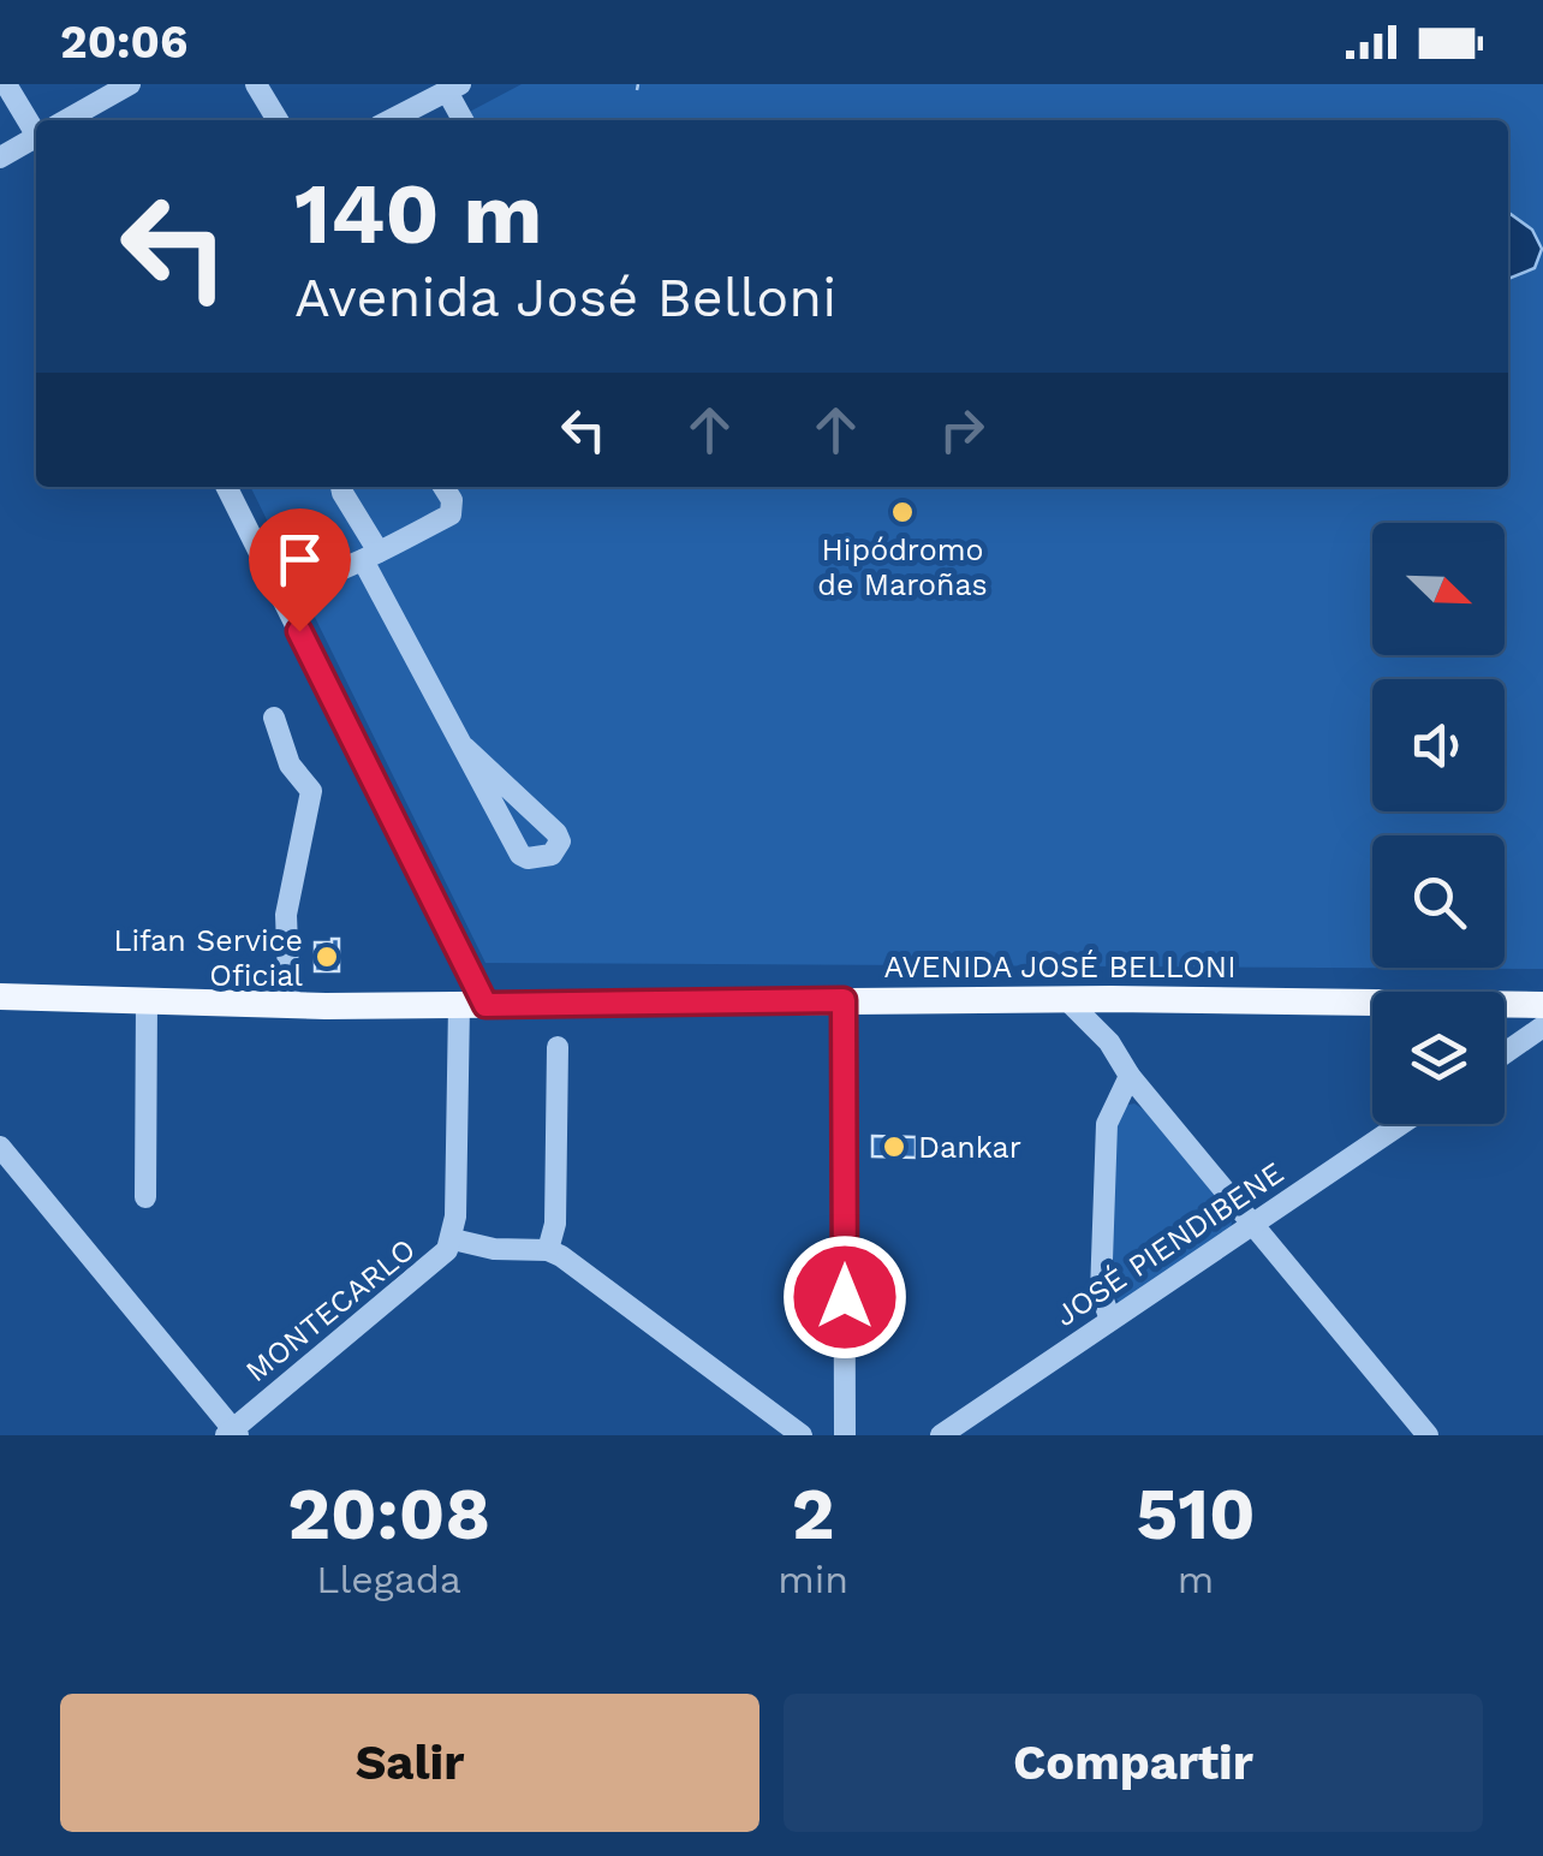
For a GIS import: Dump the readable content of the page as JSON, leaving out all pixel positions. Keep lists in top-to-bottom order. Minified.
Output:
{"streets":{"main road":["AVENIDA JOSÉ BELLONI"],"street":["JOSÉ PIENDIBENE","MONTECARLO"]},"crossings":[["AVENIDA JOSÉ BELLONI","MONTECARLO"]],"places":["Hipódromo de Maroñas","Lifan Service Oficial","Dankar"],"north":"bottom right","page":{"status":"20:06","turn":["140 m","Avenida José Belloni"],"eta":["20:08","Llegada","2","min","510","m"],"buttons":["Salir","Compartir"]}}
